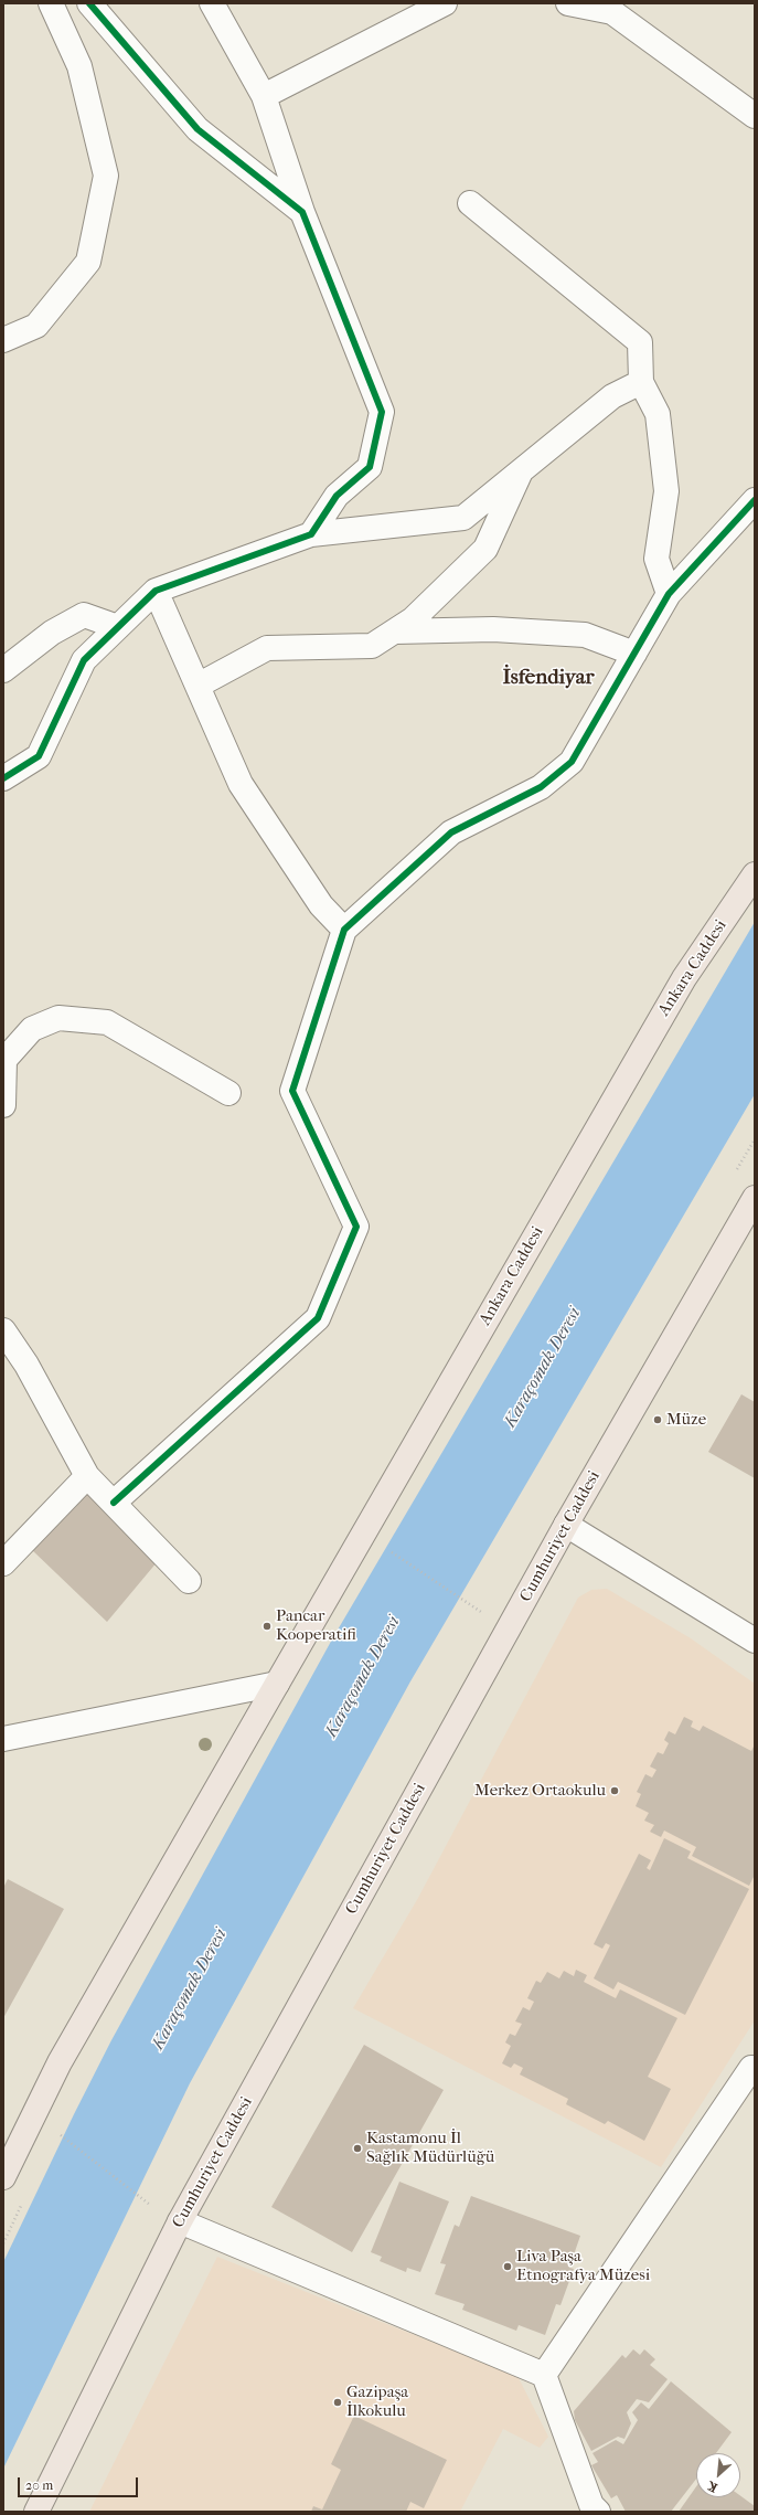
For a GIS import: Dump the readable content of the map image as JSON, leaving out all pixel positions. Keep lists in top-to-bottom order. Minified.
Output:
{"streets":{"main road":["Ankara Caddesi","Cumhuriyet Caddesi"]},"districts":["İsfendiyar"],"water":["Karaçomak Deresi"],"places":["Müze","Pancar Kooperatifi","Merkez Ortaokulu","Kastamonu İl Sağlık Müdürlüğü","Liva Paşa Etnografya Müzesi","Gazipaşa İlkokulu"],"scale_bar":"20 m","north":"bottom left"}
